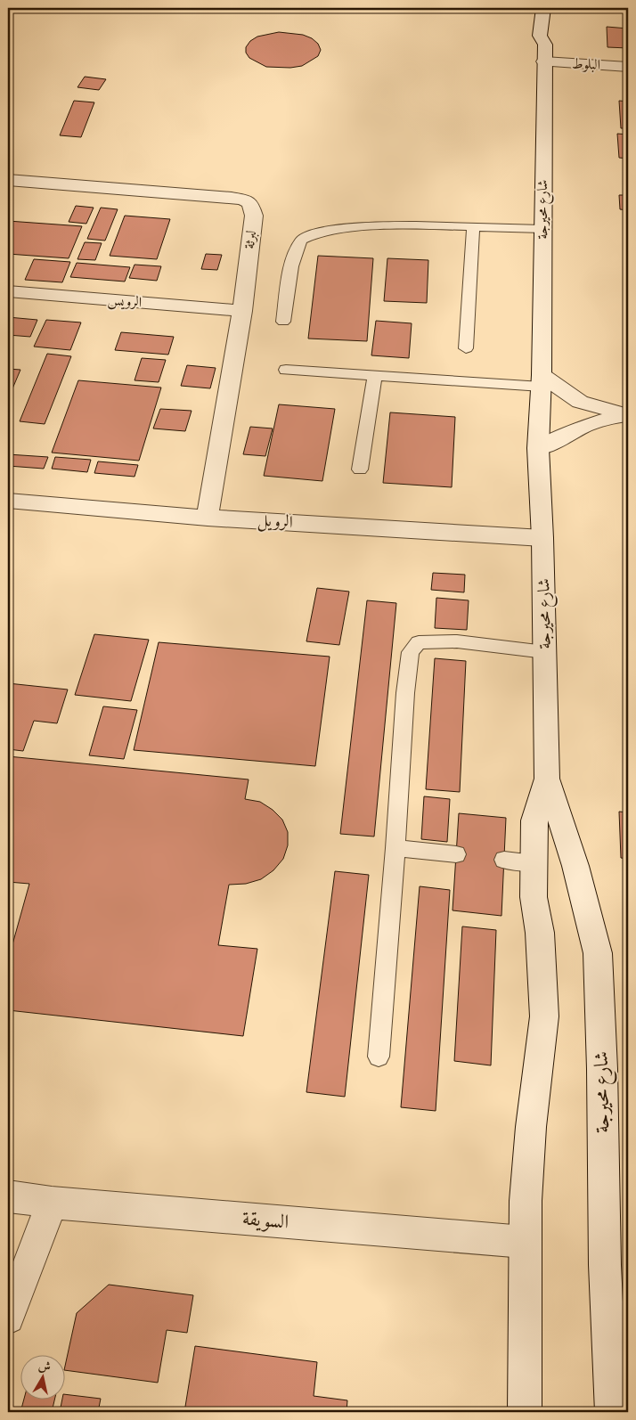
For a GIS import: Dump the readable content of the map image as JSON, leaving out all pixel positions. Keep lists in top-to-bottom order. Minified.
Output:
{"streets":{"street":["البلوط","شارع محيرجة","لبرثة","الرويس","الرويل","السويقة"]},"crossings":[["البلوط","شارع محيرجة"],["شارع محيرجة","الرويل"],["شارع محيرجة","السويقة"],["لبرثة","الرويس"],["لبرثة","الرويل"]],"north":"top"}
